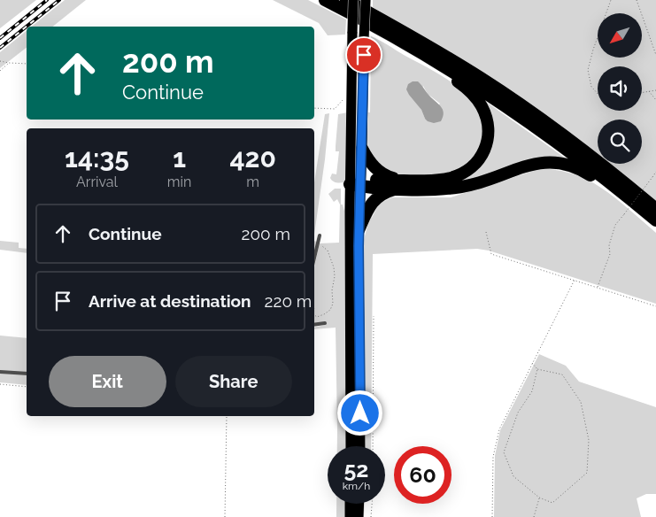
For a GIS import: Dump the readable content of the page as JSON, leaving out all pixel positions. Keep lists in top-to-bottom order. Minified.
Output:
{"north":"bottom left","page":{"turn":["200 m","Continue"],"eta":["14:35","Arrival","1","min","420","m"],"list":[{"name":"Continue","value":"200 m"},{"name":"Arrive at destination","value":"220 m"}],"buttons":["Exit","Share"],"speed":"52 km/h","limit":"60"}}
